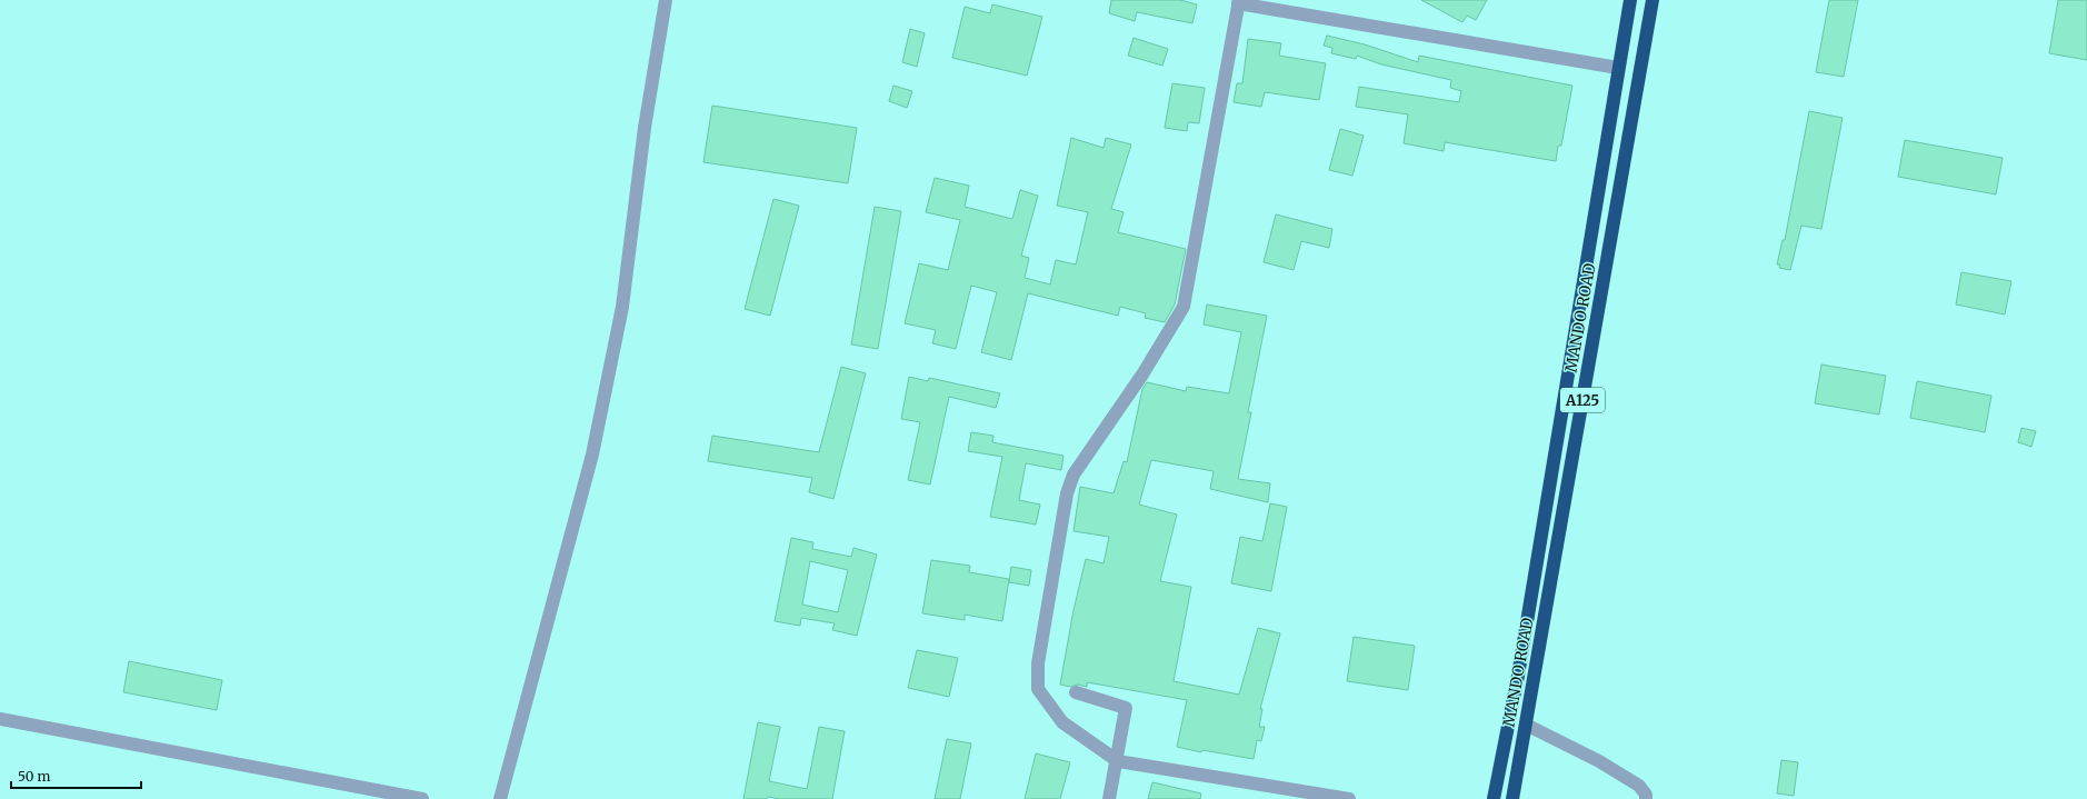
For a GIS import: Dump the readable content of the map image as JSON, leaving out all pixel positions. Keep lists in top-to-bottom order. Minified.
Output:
{"streets":{"highway":["MANDO ROAD","A125"]},"scale_bar":"50 m"}
